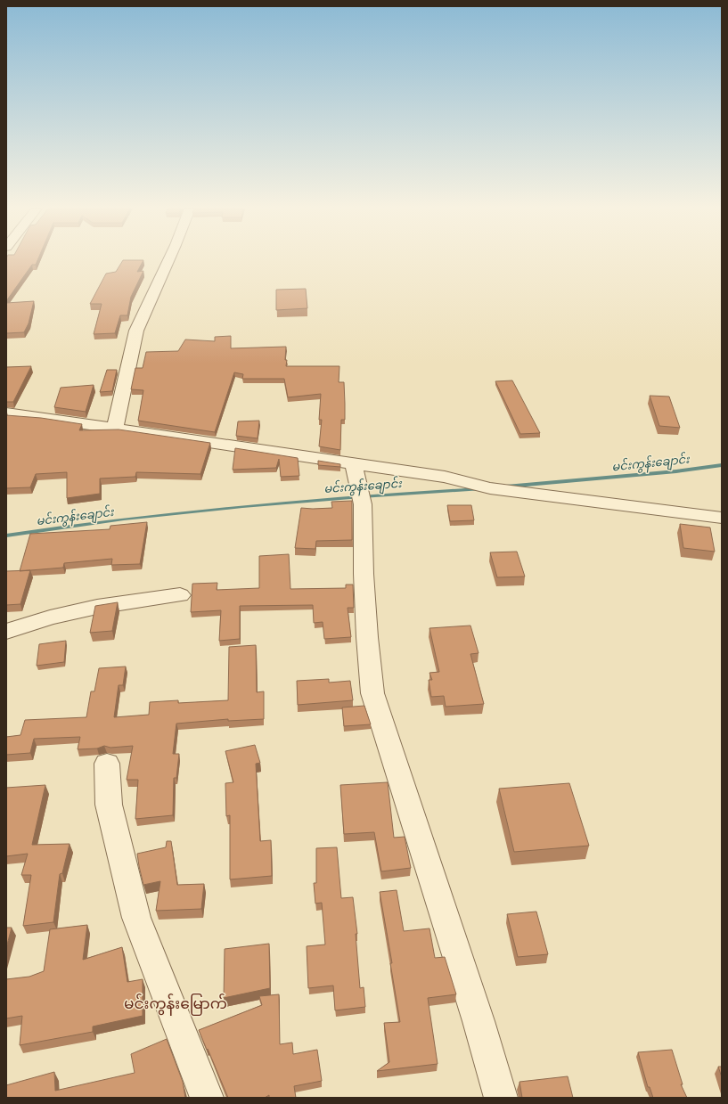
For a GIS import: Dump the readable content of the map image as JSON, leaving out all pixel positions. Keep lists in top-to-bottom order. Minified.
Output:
{"districts":["မင်းကွန်းမြောက်"],"water":["မင်းကွန်းချောင်း"]}
